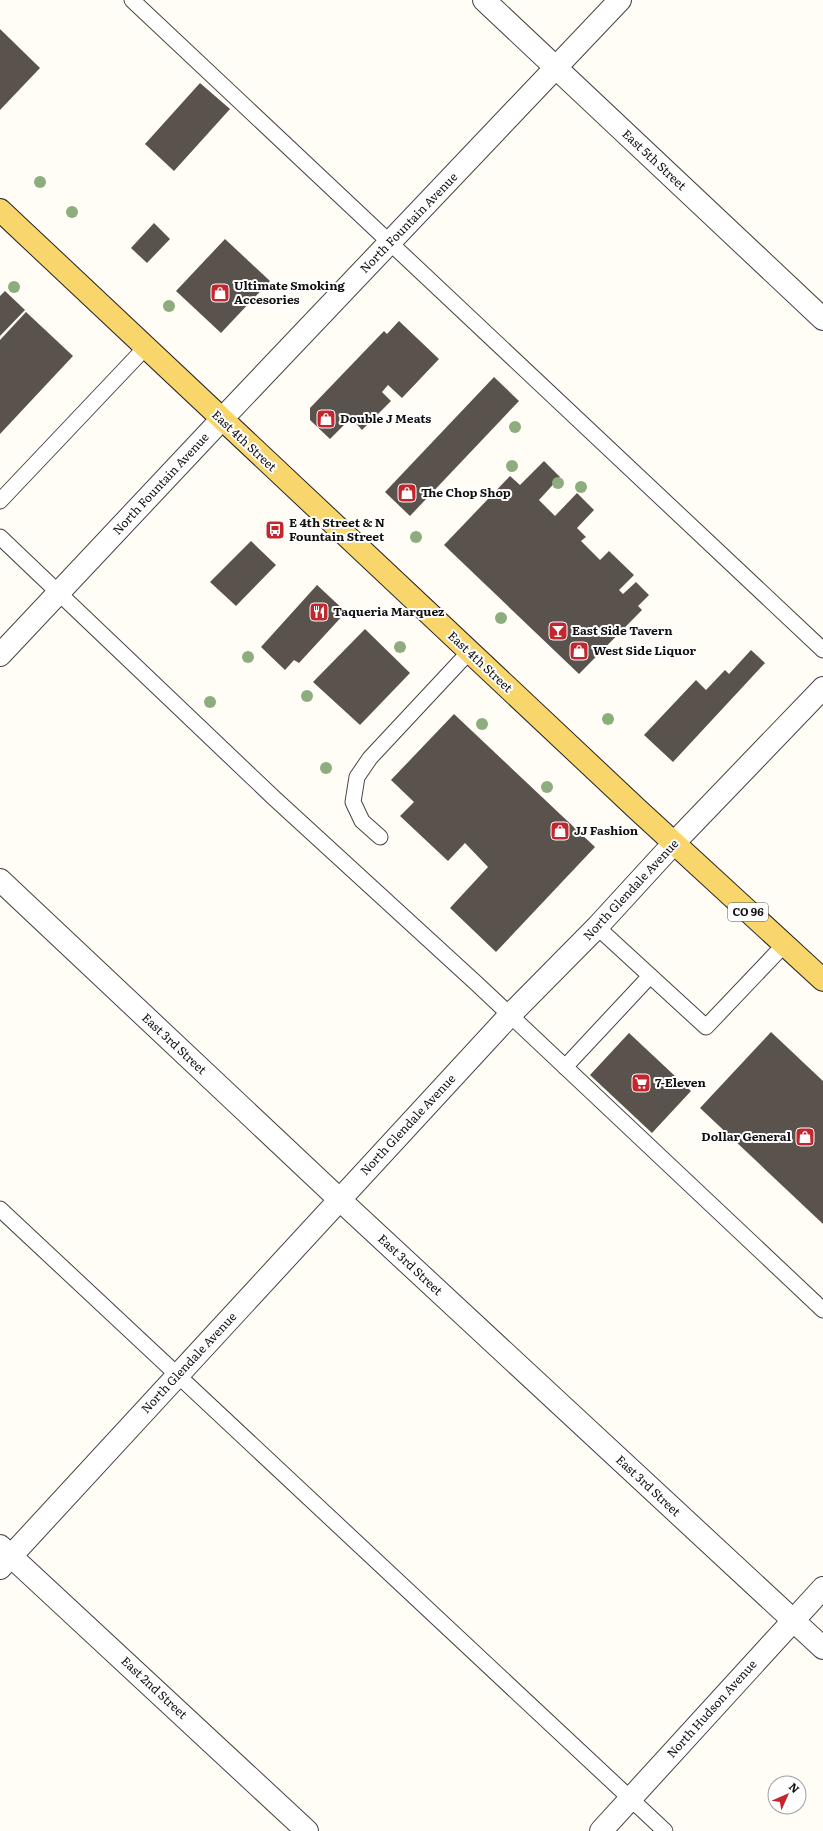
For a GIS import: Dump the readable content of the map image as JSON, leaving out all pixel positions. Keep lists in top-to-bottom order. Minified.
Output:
{"streets":{"main road":["East 4th Street","CO 96"],"street":["East 5th Street","North Fountain Avenue","North Glendale Avenue","East 3rd Street","East 2nd Street","North Hudson Avenue"]},"crossings":[["East 5th Street","North Fountain Avenue"],["North Fountain Avenue","East 4th Street"],["East 4th Street","North Glendale Avenue"],["North Glendale Avenue","East 3rd Street"],["North Glendale Avenue","East 2nd Street"],["East 3rd Street","North Hudson Avenue"]],"places":{"shop":["Ultimate Smoking Accesories","Double J Meats","The Chop Shop","West Side Liquor","JJ Fashion","Dollar General"],"bus stop":["E 4th Street & N Fountain Street"],"restaurant":["Taqueria Marquez"],"bar":["East Side Tavern"],"supermarket":["7-Eleven"]},"north":"top right"}
